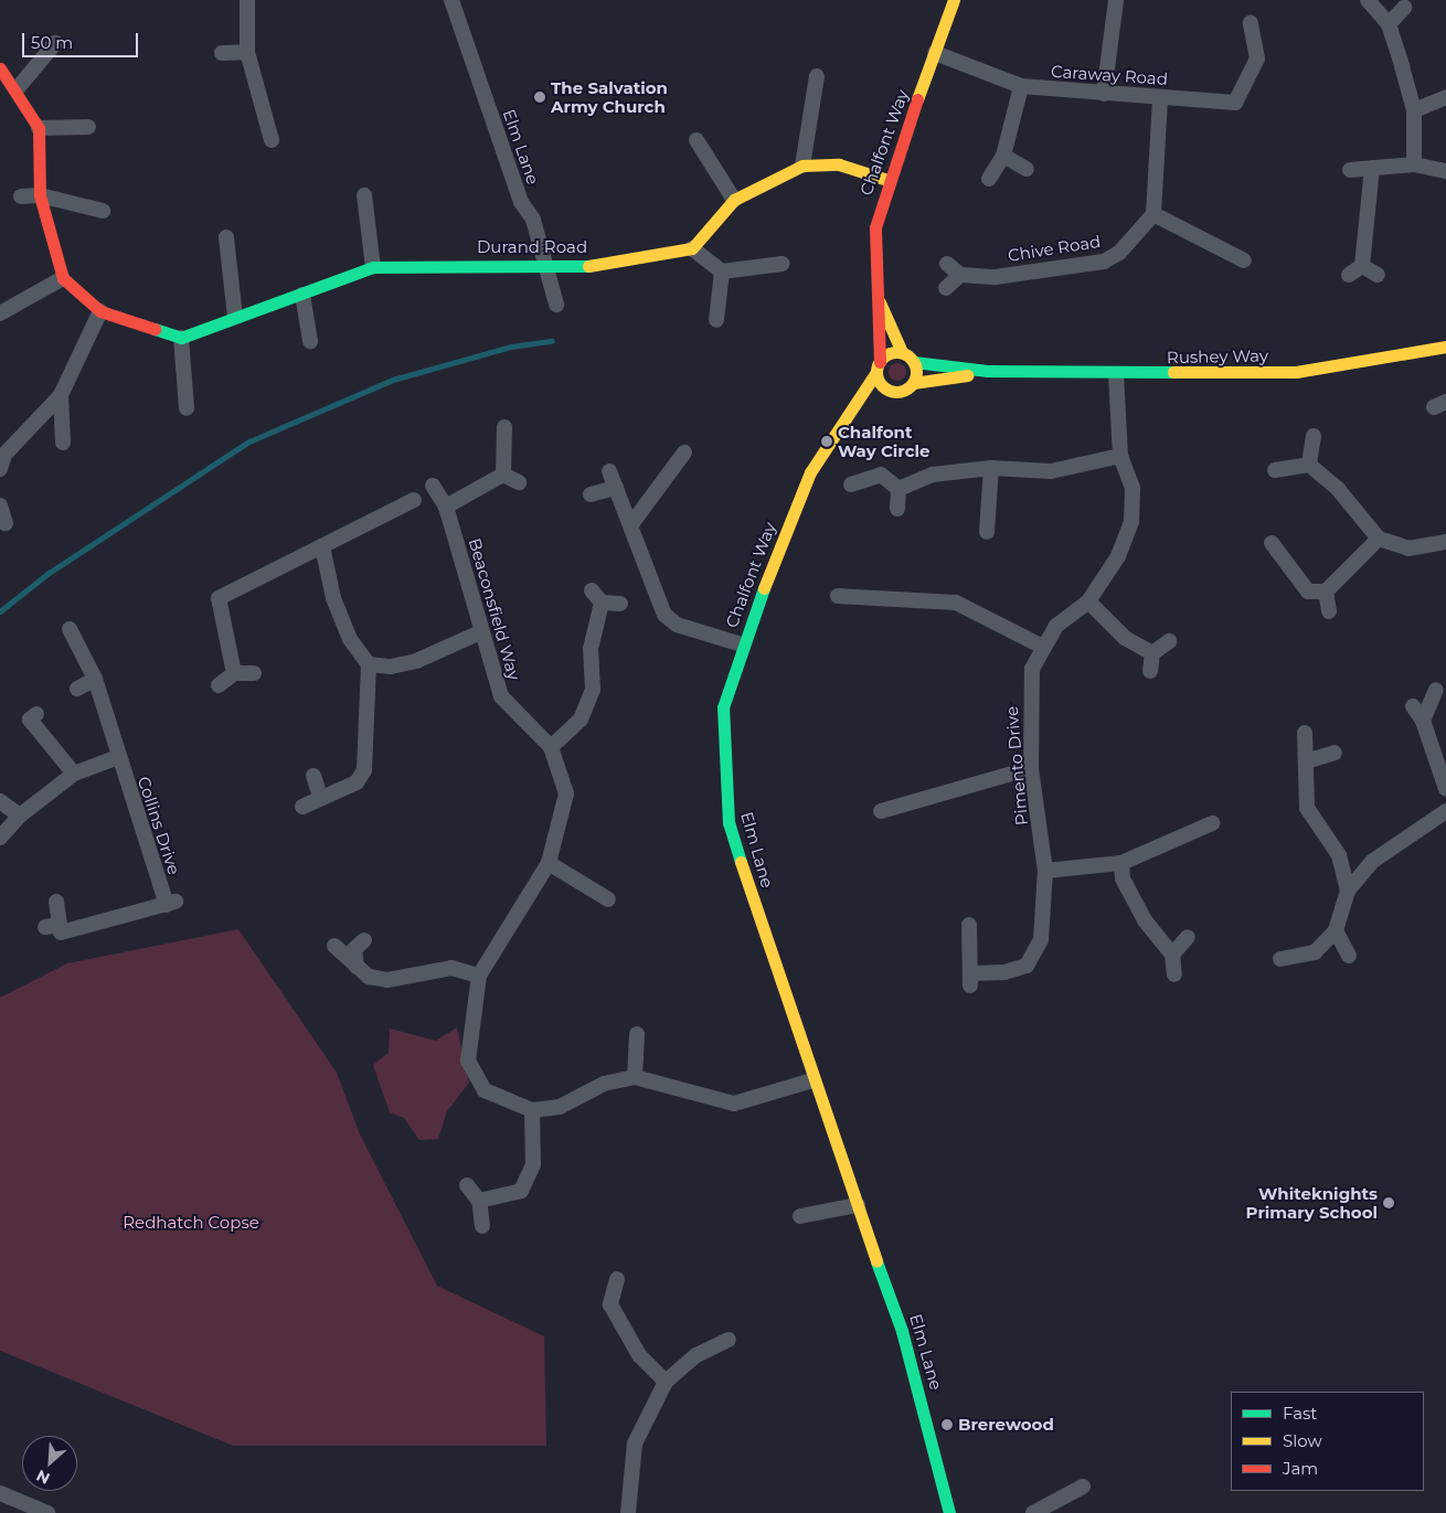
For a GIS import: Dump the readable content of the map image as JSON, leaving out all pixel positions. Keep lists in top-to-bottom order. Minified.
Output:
{"streets":{"street":["Caraway Road","Chalfont Way","Elm Lane","Durand Road","Chive Road","Rushey Way","Beaconsfield Way","Pimento Drive","Collins Drive"]},"crossings":[["Caraway Road","Chalfont Way"],["Chalfont Way","Elm Lane"],["Chalfont Way","Rushey Way"],["Elm Lane","Durand Road"],["Elm Lane","Beaconsfield Way"],["Rushey Way","Pimento Drive"]],"parks":["Redhatch Copse"],"places":["The Salvation Army Church","Chalfont Way Circle","Whiteknights Primary School","Brerewood"],"legend":["Fast","Slow","Jam"],"scale_bar":"50 m","north":"bottom left"}
